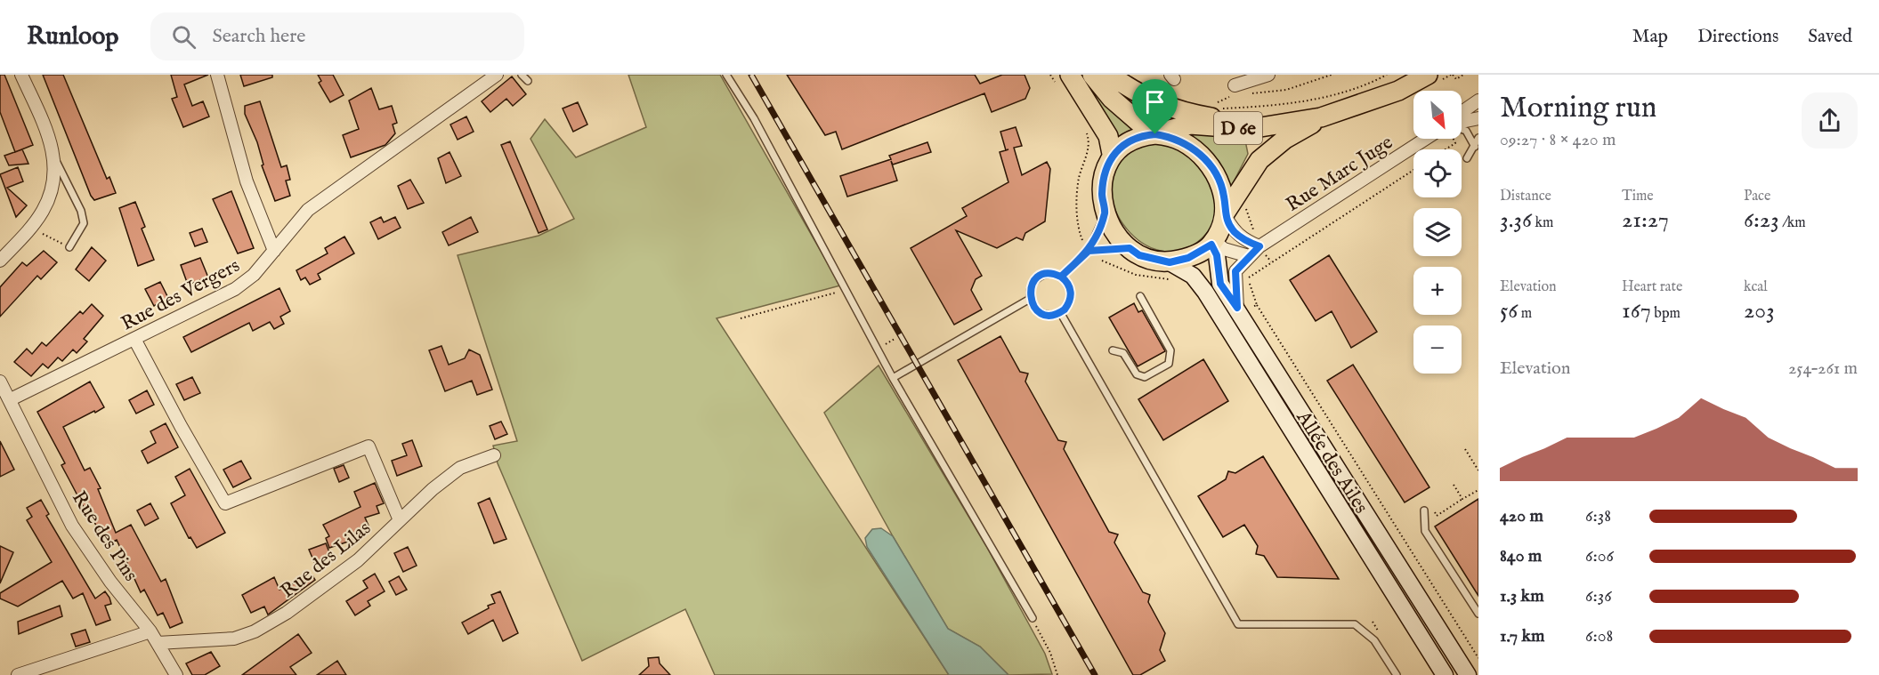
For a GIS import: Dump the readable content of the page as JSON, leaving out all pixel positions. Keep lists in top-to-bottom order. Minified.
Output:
{"streets":{"main road":["D 6e","Allée des Ailes"],"street":["Rue Marc Juge","Rue des Vergers","Rue des Pins","Rue des Lilas"]},"crossings":[["D 6e","Allée des Ailes"],["Rue Marc Juge","Allée des Ailes"],["Rue des Vergers","Rue des Pins"],["Rue des Pins","Rue des Lilas"]],"north":"bottom right","page":{"header":"Runloop","search":"Search here","nav":["Map","Directions","Saved"],"heading":["Morning run","09:27 · 8 × 420 m"],"map_buttons":["+","−"],"stats":[["Distance","3.36 km"],["Time","21:27"],["Pace","6:23 /km"],["Elevation","56 m"],["Heart rate","167 bpm"],["kcal","203"]],"chart":["Elevation","254–261 m"],"list":[{"name":"420 m","note":"6:38"},{"name":"840 m","note":"6:06"},{"name":"1.3 km","note":"6:36"},{"name":"1.7 km","note":"6:08"}]}}
